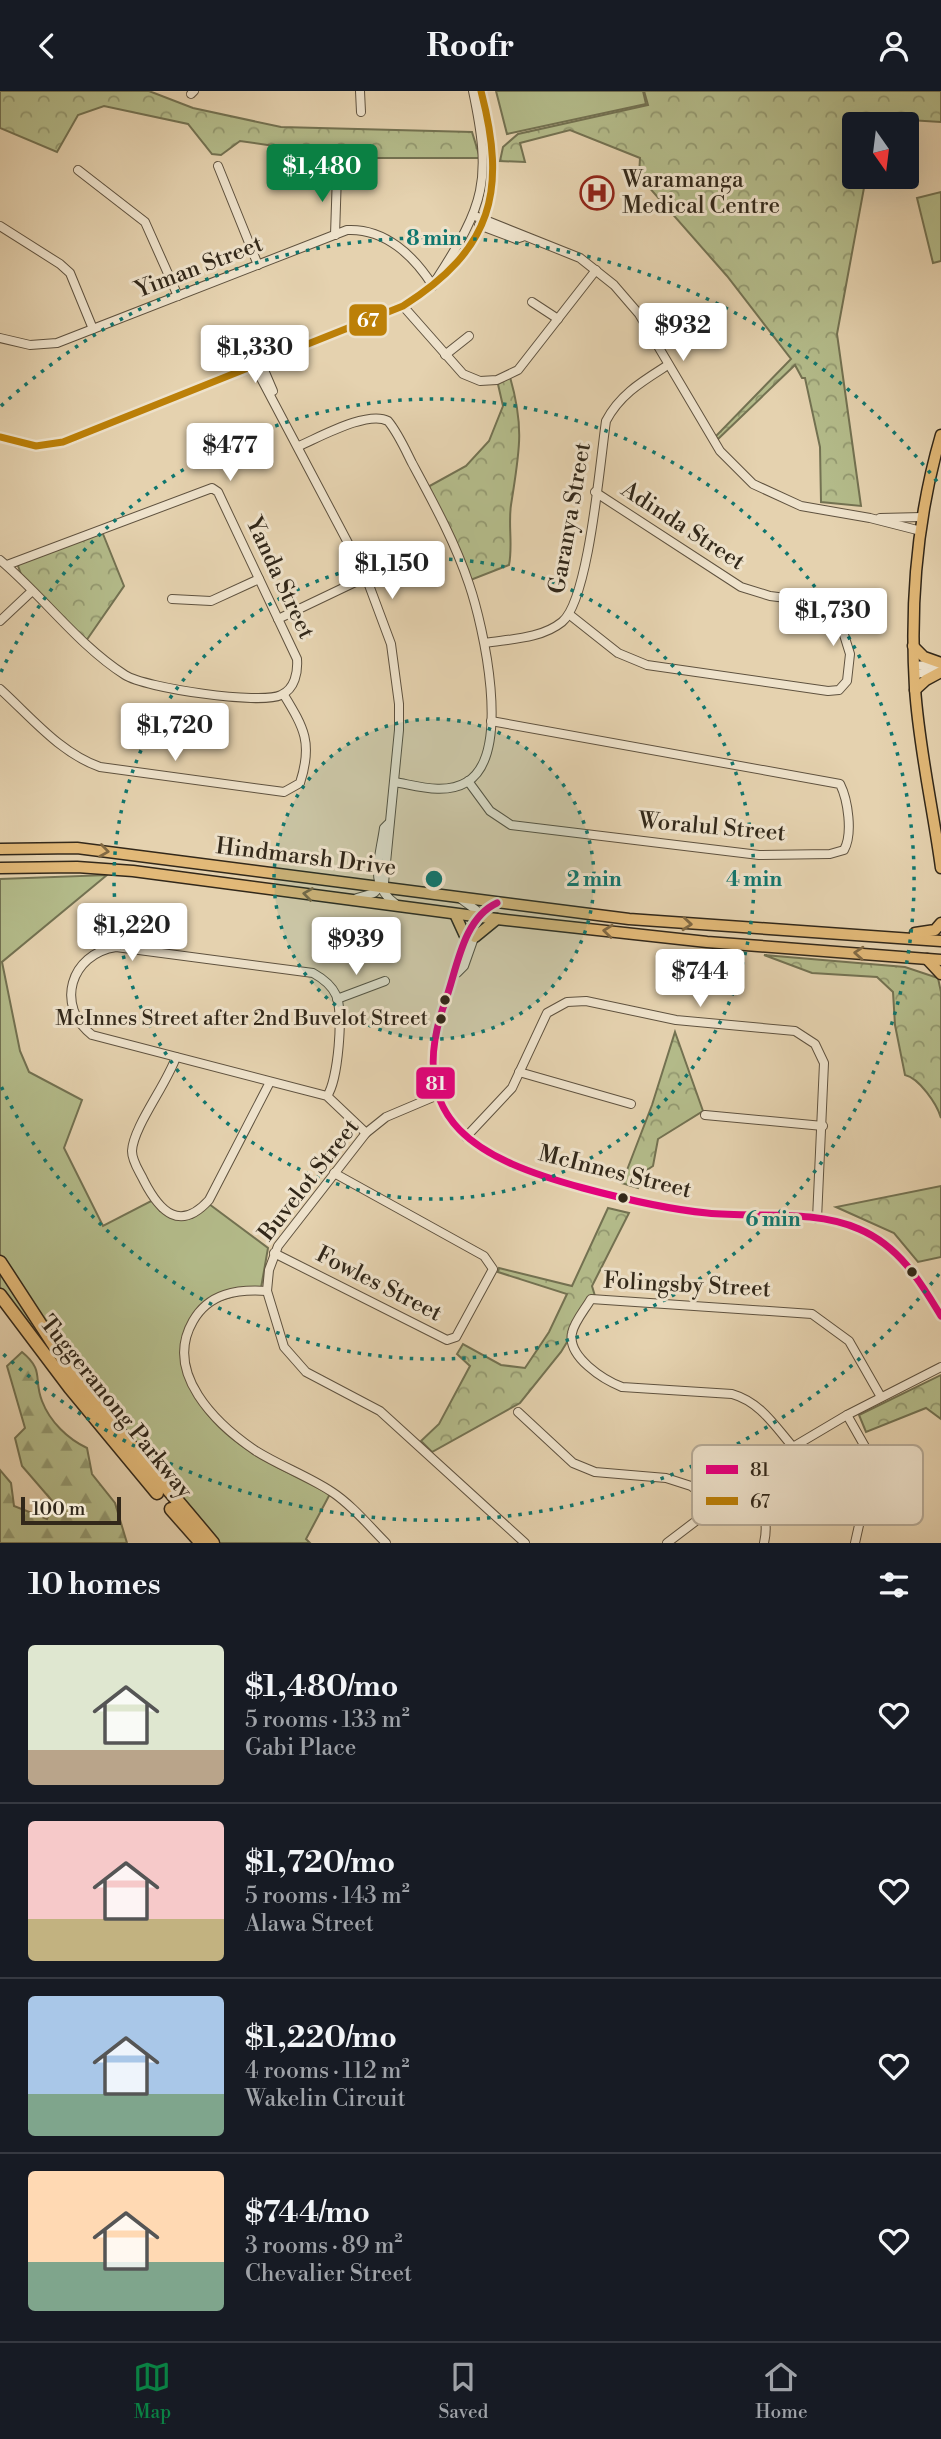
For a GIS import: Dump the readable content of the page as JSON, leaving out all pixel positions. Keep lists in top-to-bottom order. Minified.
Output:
{"streets":{"highway":["Tuggeranong Parkway"],"main road":["Hindmarsh Drive"],"street":["Yiman Street","Garanya Street","Adinda Street","Yanda Street","Woralul Street","McInnes Street","Buvelot Street","Fowles Street","Folingsby Street"]},"crossings":[["Garanya Street","Adinda Street"],["Hindmarsh Drive","McInnes Street"],["McInnes Street","Buvelot Street"],["Buvelot Street","Fowles Street"]],"places":{"hospital":["Waramanga Medical Centre"],"other":["McInnes Street after 2nd Buvelot Street"]},"lines":["transit line 67","transit line 81"],"legend":["81","67"],"scale_bar":"100 m","north":"bottom","page":{"header":"Roofr","price":["$1,480","$932","$1,330","$477","$1,150","$1,730","$1,720","$1,220","$939","$744"],"scale":"100 m","heading":"10 homes","list":[{"name":"$1,480/mo","note":"5 rooms · 133 m² · Gabi Place"},{"name":"$1,720/mo","note":"5 rooms · 143 m² · Alawa Street"},{"name":"$1,220/mo","note":"4 rooms · 112 m² · Wakelin Circuit"},{"name":"$744/mo","note":"3 rooms · 89 m² · Chevalier Street"}],"tabs":["Map","Saved","Home"]},"rings":["8 min","2 min","4 min","6 min"]}
